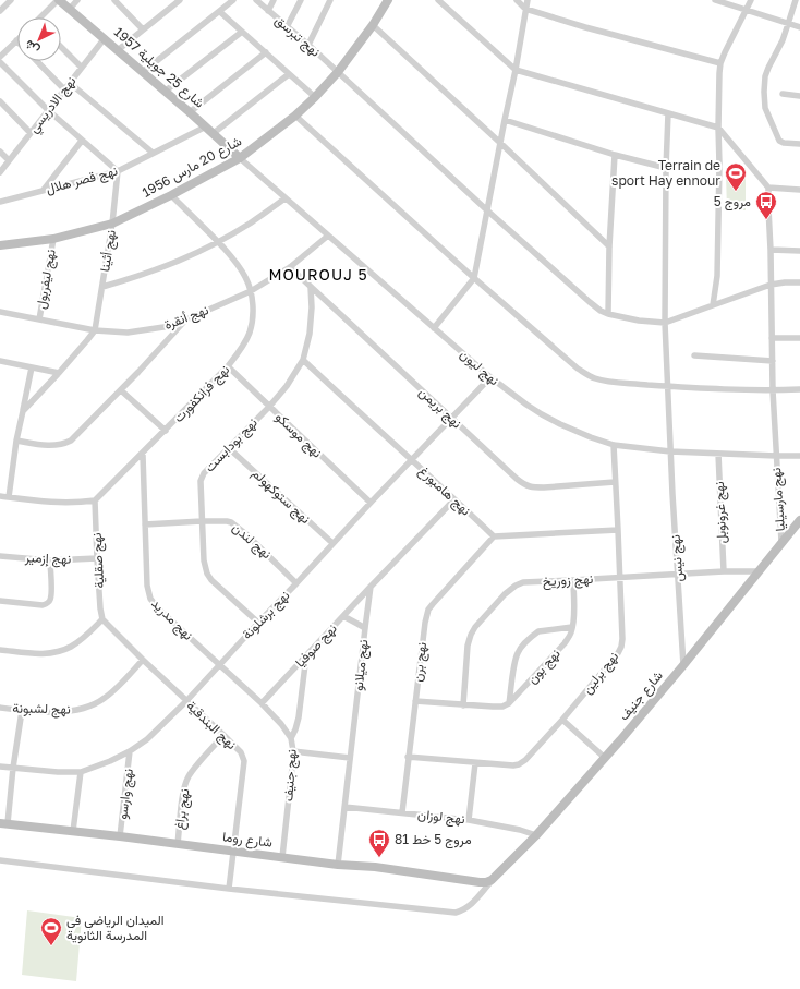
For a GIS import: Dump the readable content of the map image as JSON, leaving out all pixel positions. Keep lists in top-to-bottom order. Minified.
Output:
{"streets":{"street":["نهج تبرسق","شارع 25 جويلية 1957","نهج الادريسي","شارع 20 مارس 1956","نهج قصر هلال","نهج أثينا","نهج ليفربول","نهج أنقرة","نهج ليون","نهج فرانكفورت","نهج بريمن","نهج موسكو","نهج بودابست","نهج هامبورغ","نهج ستوكهولم","نهج مارسيليا","نهج غرونوبل","نهج لندن","نهج إزمير","نهج نيس","نهج صقلية","نهج زوريخ","نهج برشلونة","نهج مدريد","نهج صوفيا","نهج برن","نهج ميلانو","نهج بون","نهج برلين","شارع جنيف","نهج لشبونة","نهج البندقية","نهج جنيف","نهج وارسو","نهج براغ","نهج لوزان","شارع روما"]},"crossings":[["نهج تبرسق","شارع 20 مارس 1956"],["شارع 25 جويلية 1957","نهج الادريسي"],["شارع 25 جويلية 1957","شارع 20 مارس 1956"],["شارع 25 جويلية 1957","نهج قصر هلال"],["شارع 25 جويلية 1957","نهج ليون"],["شارع 20 مارس 1956","نهج أثينا"],["شارع 20 مارس 1956","نهج ليفربول"],["شارع 20 مارس 1956","نهج ليون"],["شارع 20 مارس 1956","نهج فرانكفورت"],["نهج قصر هلال","نهج أثينا"],["نهج أثينا","نهج أنقرة"],["نهج ليفربول","نهج أنقرة"],["نهج أنقرة","نهج ليون"],["نهج أنقرة","نهج فرانكفورت"],["نهج أنقرة","نهج بريمن"],["نهج ليون","نهج مارسيليا"],["نهج ليون","نهج غرونوبل"],["نهج ليون","نهج نيس"],["نهج ليون","نهج برشلونة"],["نهج ليون","نهج برلين"],["نهج فرانكفورت","نهج موسكو"],["نهج فرانكفورت","نهج صقلية"],["نهج فرانكفورت","نهج مدريد"],["نهج بريمن","نهج بودابست"],["نهج بريمن","نهج برشلونة"],["نهج بريمن","نهج برلين"],["نهج موسكو","نهج بودابست"],["نهج موسكو","نهج برشلونة"],["نهج بودابست","نهج هامبورغ"],["نهج بودابست","نهج ستوكهولم"],["نهج بودابست","نهج لندن"],["نهج بودابست","نهج برشلونة"],["نهج هامبورغ","نهج برشلونة"],["نهج هامبورغ","نهج برن"],["نهج ستوكهولم","نهج برشلونة"],["نهج مارسيليا","شارع جنيف"],["نهج غرونوبل","نهج زوريخ"],["نهج لندن","نهج برشلونة"],["نهج لندن","نهج مدريد"],["نهج إزمير","نهج صقلية"],["نهج نيس","نهج زوريخ"],["نهج نيس","شارع جنيف"],["نهج صقلية","نهج البندقية"],["نهج زوريخ","نهج بون"],["نهج زوريخ","نهج برلين"],["نهج زوريخ","شارع جنيف"],["نهج برشلونة","نهج مدريد"],["نهج برشلونة","نهج البندقية"],["نهج برشلونة","نهج وارسو"],["نهج مدريد","نهج صوفيا"],["نهج مدريد","نهج جنيف"],["نهج صوفيا","نهج ميلانو"],["نهج صوفيا","نهج جنيف"],["نهج برن","نهج برلين"],["نهج برن","نهج لوزان"],["نهج ميلانو","نهج لوزان"],["نهج ميلانو","شارع روما"],["شارع جنيف","نهج لوزان"],["شارع جنيف","شارع روما"],["نهج لشبونة","نهج البندقية"],["نهج البندقية","نهج براغ"],["نهج البندقية","شارع روما"],["نهج جنيف","شارع روما"],["نهج وارسو","شارع روما"],["نهج براغ","شارع روما"]],"districts":["MOUROUJ 5"],"places":{"sports":["Terrain de sport Hay ennour","الميدان الرياضي في المدرسة الثانوية"],"bus stop":["مروج 5","مروج 5 خط 81"]},"north":"bottom left"}
